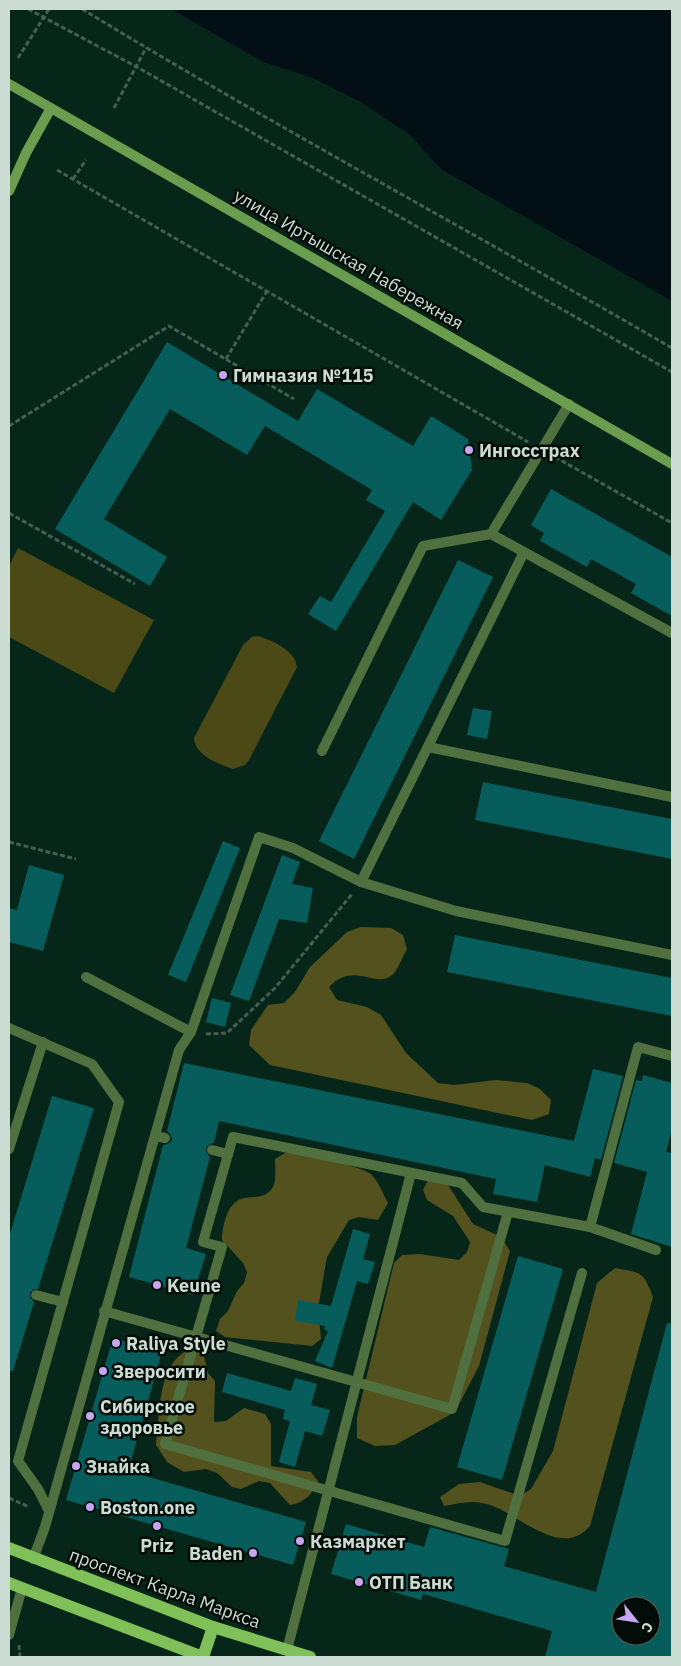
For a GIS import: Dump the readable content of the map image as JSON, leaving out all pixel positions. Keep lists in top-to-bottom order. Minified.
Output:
{"streets":{"main road":["улица Иртышская Набережная","проспект Карла Маркса"]},"places":["Гимназия №115","Ингосстрах","Keune","Raliya Style","Зверосити","Сибирское здоровье","Знайка","Boston.one","Priz","Казмаркет","Baden","ОТП Банк"],"north":"bottom right"}
